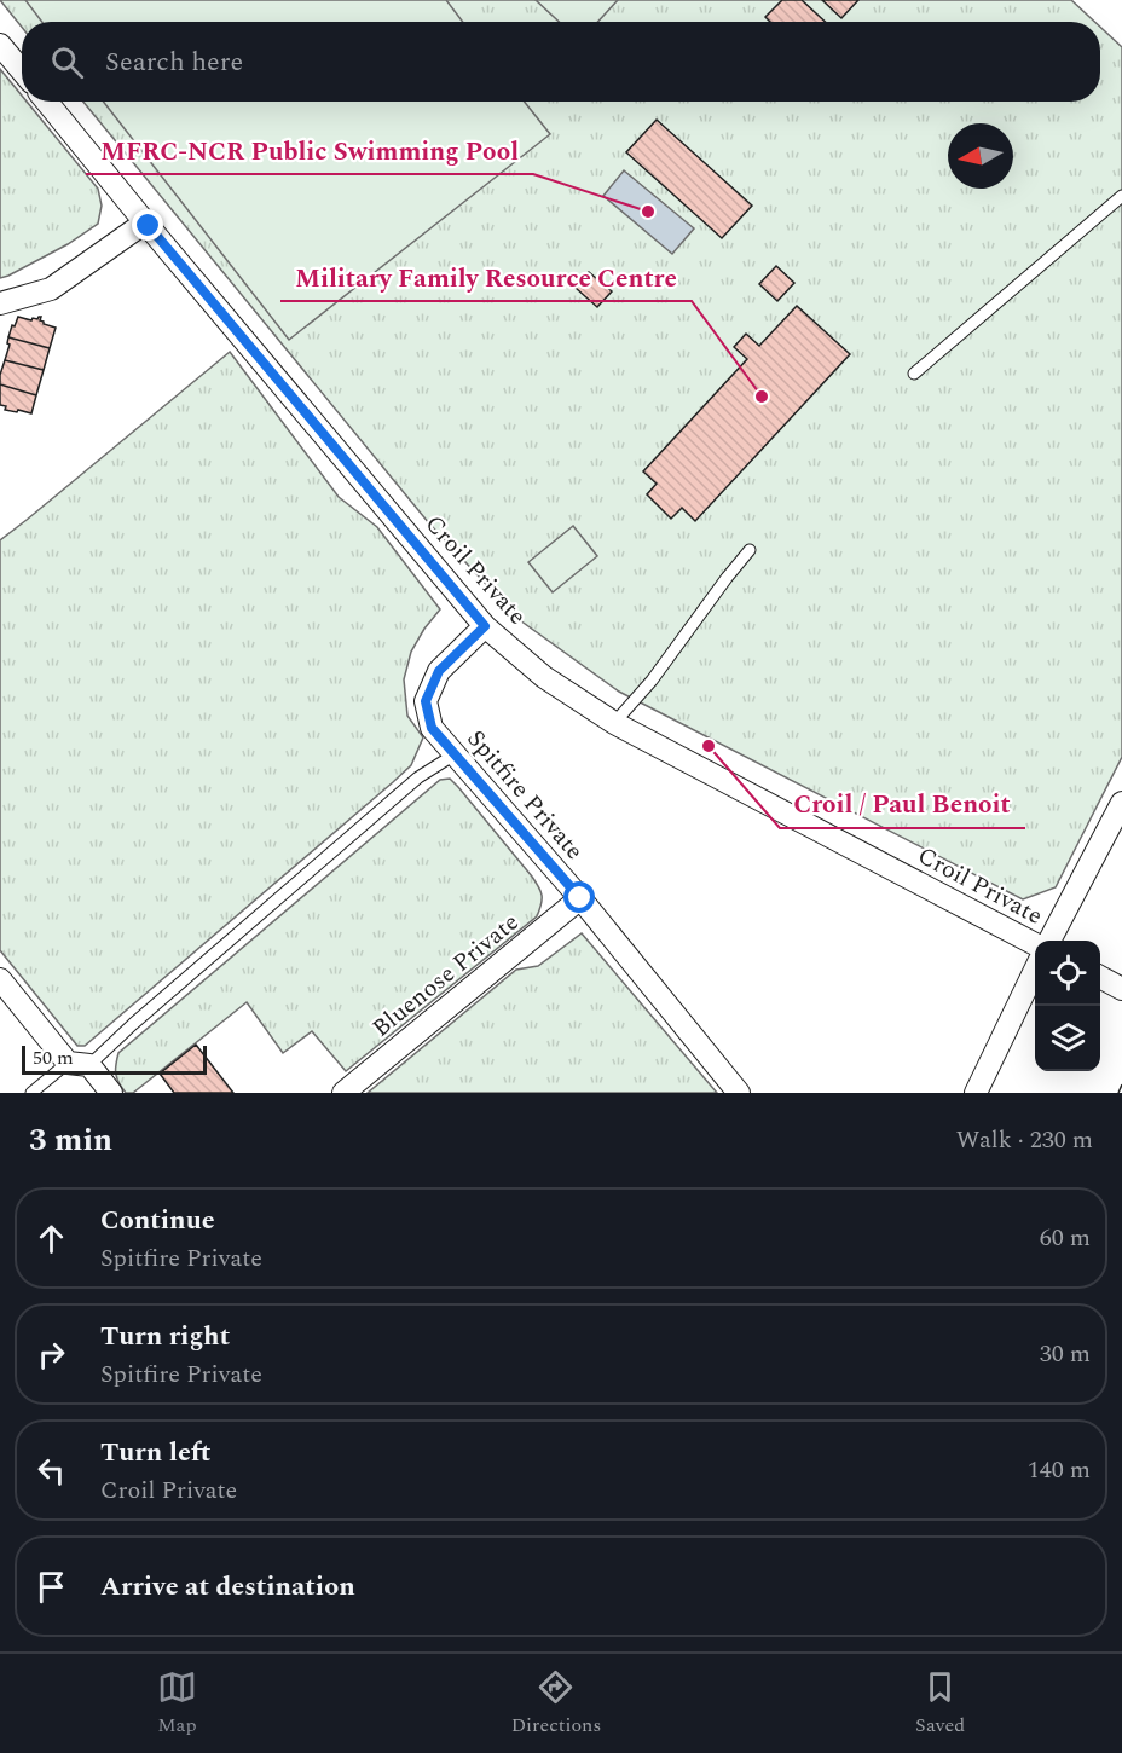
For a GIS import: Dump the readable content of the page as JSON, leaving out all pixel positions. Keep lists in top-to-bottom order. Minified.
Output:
{"streets":{"street":["Croil Private","Spitfire Private","Bluenose Private"]},"crossings":[["Croil Private","Spitfire Private"],["Spitfire Private","Bluenose Private"]],"places":["MFRC-NCR Public Swimming Pool","Military Family Resource Centre","Croil / Paul Benoit"],"scale_bar":"50 m","north":"left","page":{"search":"Search here","scale":"50 m","heading":["3 min","Walk · 230 m"],"list":[["Continue","Spitfire Private","60 m"],["Turn right","Spitfire Private","30 m"],["Turn left","Croil Private","140 m"],"Arrive at destination"],"nav":["Map","Directions","Saved"]}}
